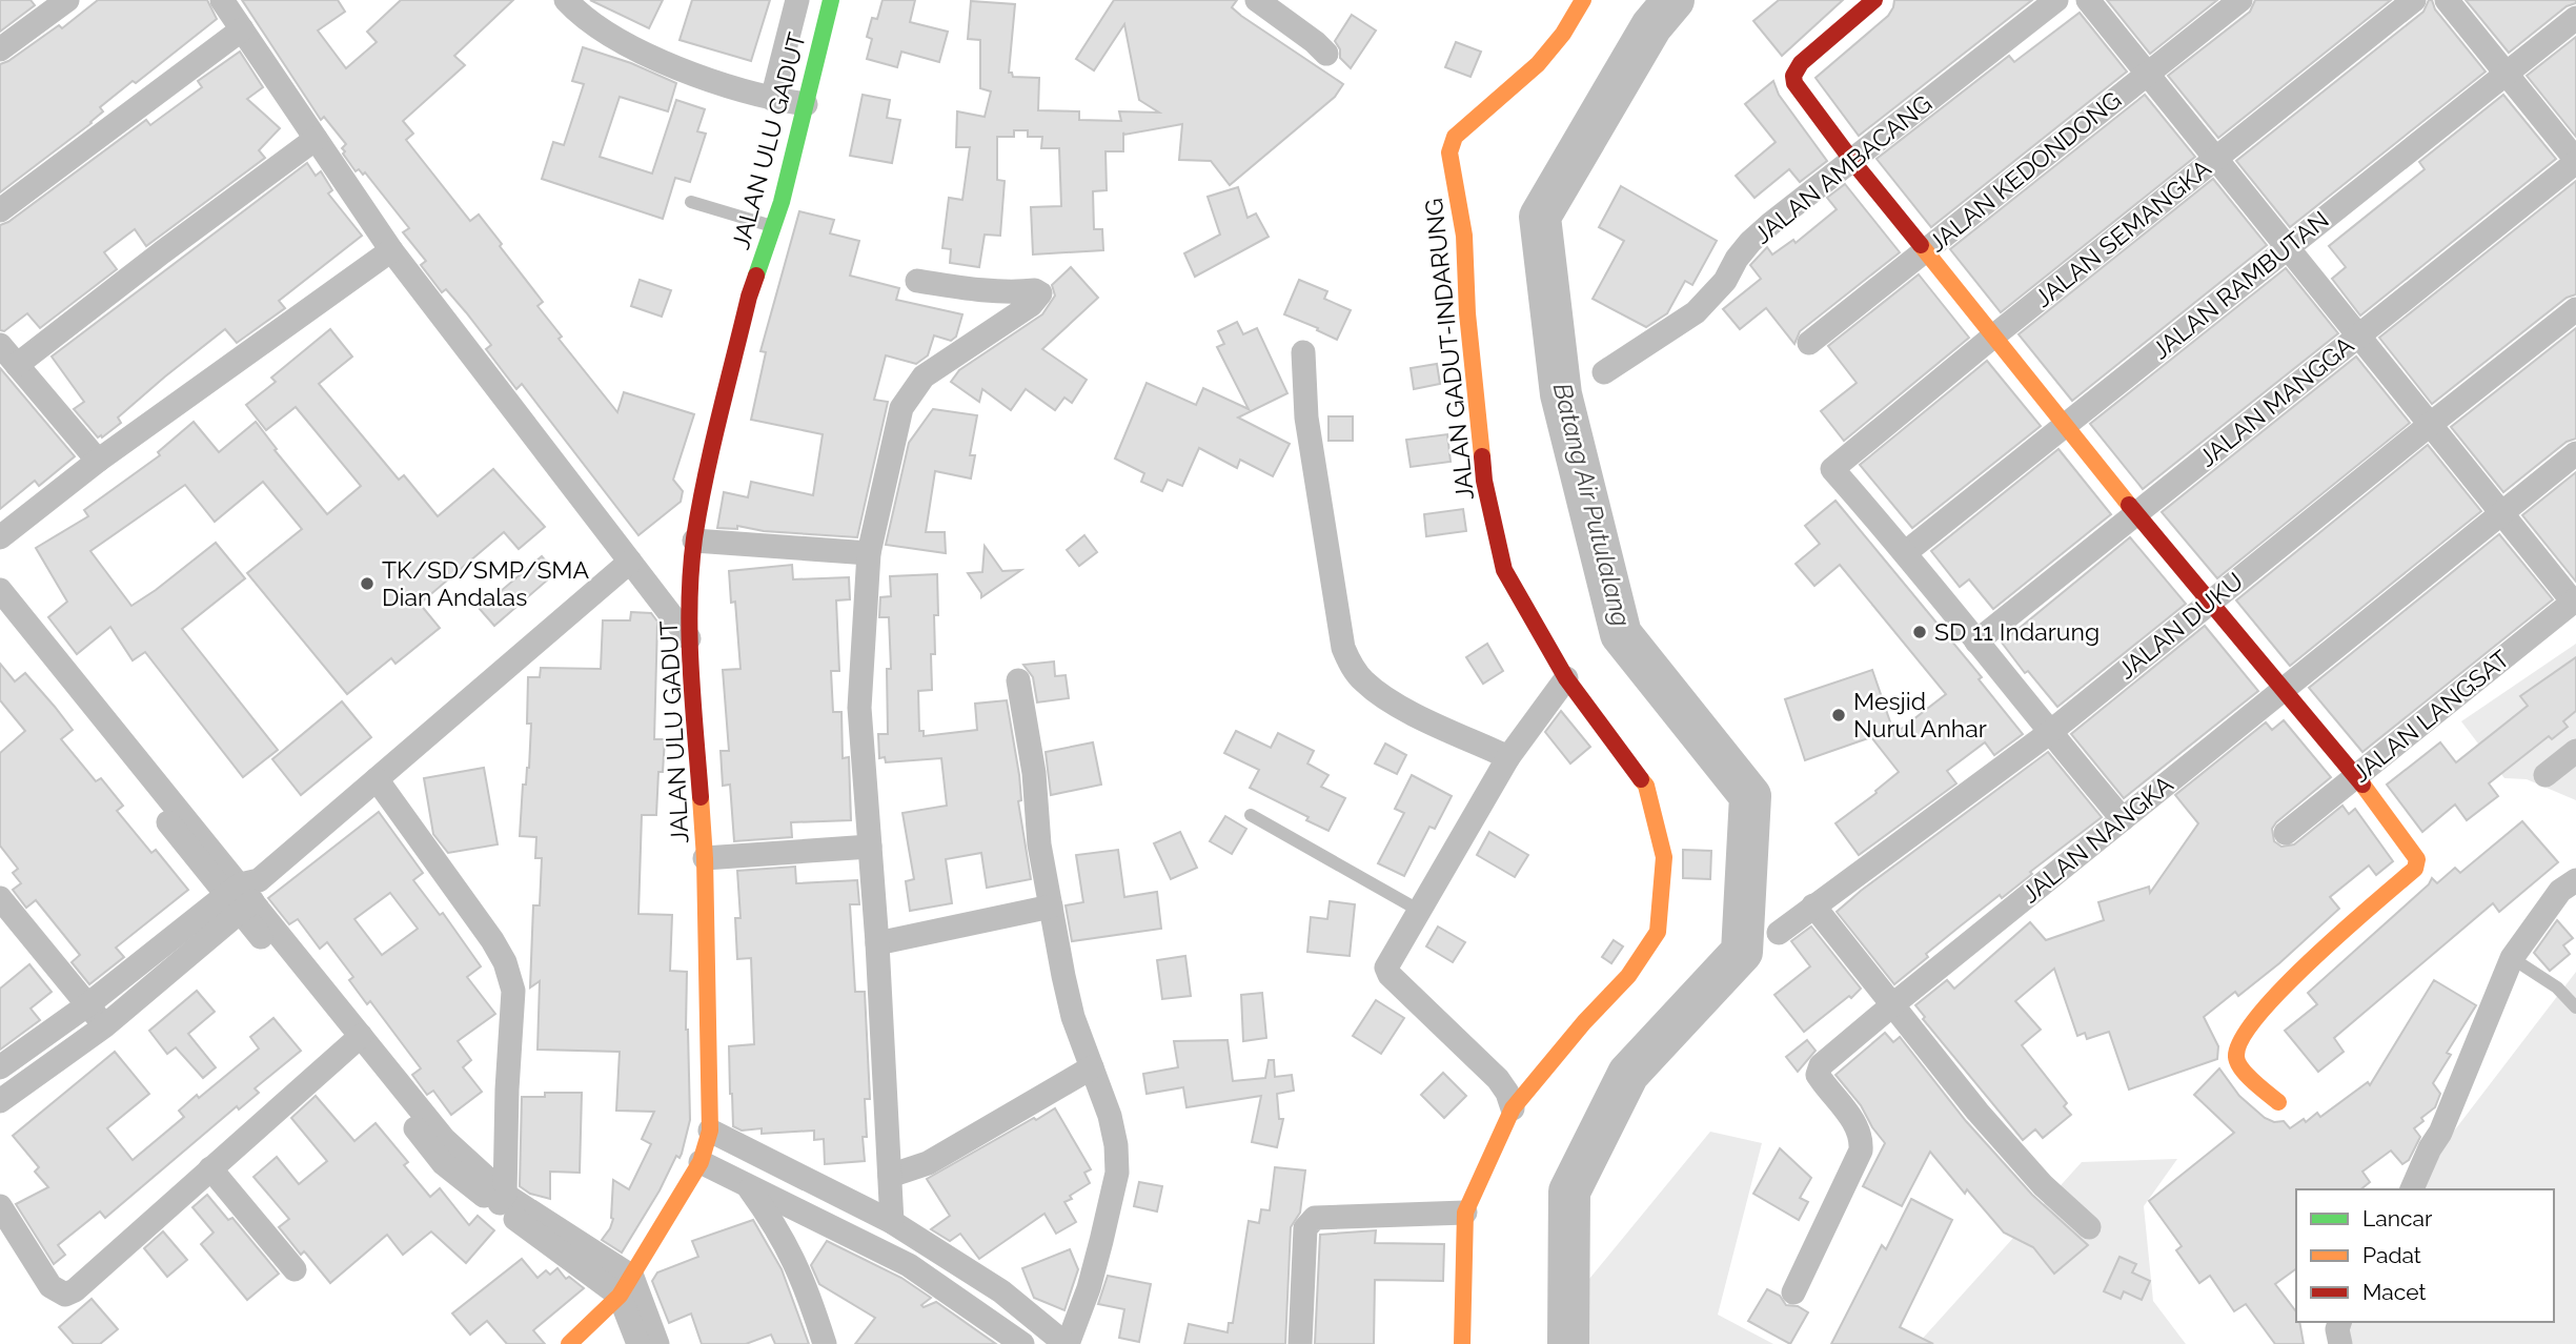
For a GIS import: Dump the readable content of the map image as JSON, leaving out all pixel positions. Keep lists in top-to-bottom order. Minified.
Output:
{"streets":{"street":["JALAN ULU GADUT","JALAN AMBACANG","JALAN KEDONDONG","JALAN SEMANGKA","JALAN RAMBUTAN","JALAN GADUT-INDARUNG","JALAN MANGGA","JALAN DUKU","JALAN LANGSAT","JALAN NANGKA"]},"crossings":[["JALAN SEMANGKA","JALAN RAMBUTAN"]],"water":["Batang Air Putulalang"],"places":["TK/SD/SMP/SMA Dian Andalas","SD 11 Indarung","Mesjid Nurul Anhar"],"legend":["Lancar","Padat","Macet"]}
